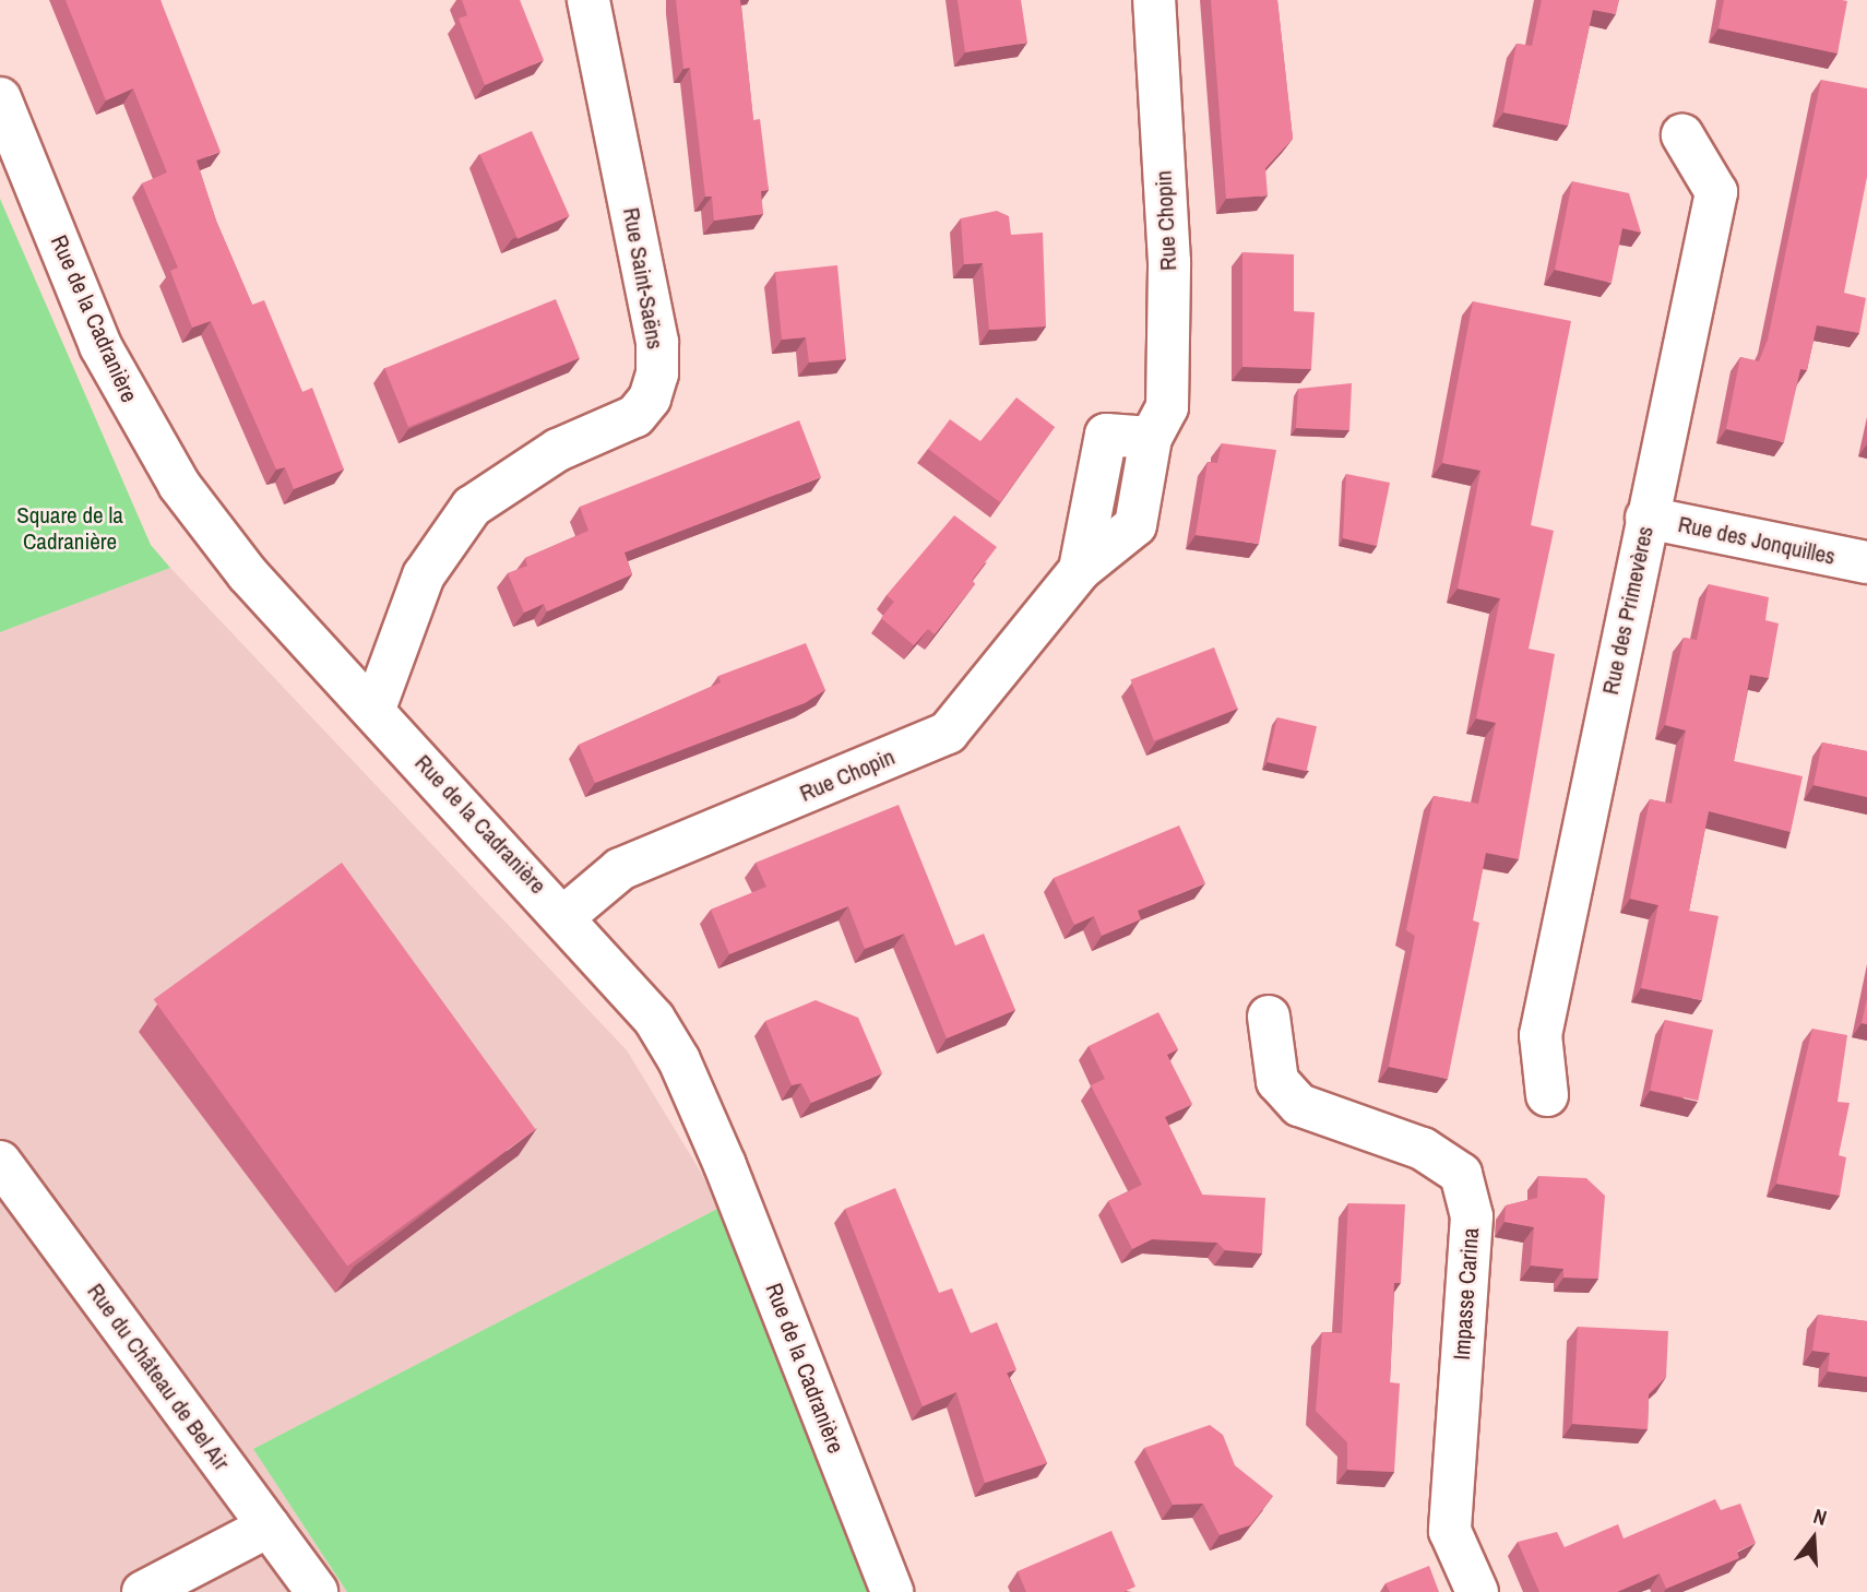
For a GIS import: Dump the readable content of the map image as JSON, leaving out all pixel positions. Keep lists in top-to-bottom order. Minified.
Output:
{"streets":{"street":["Rue Chopin","Rue Saint-Saëns","Rue de la Cadranière","Rue des Jonquilles","Rue des Primevères","Impasse Carina","Rue du Château de Bel Air"]},"crossings":[["Rue Chopin","Rue de la Cadranière"],["Rue Saint-Saëns","Rue de la Cadranière"],["Rue des Jonquilles","Rue des Primevères"]],"parks":["Square de la Cadranière"],"north":"top"}
